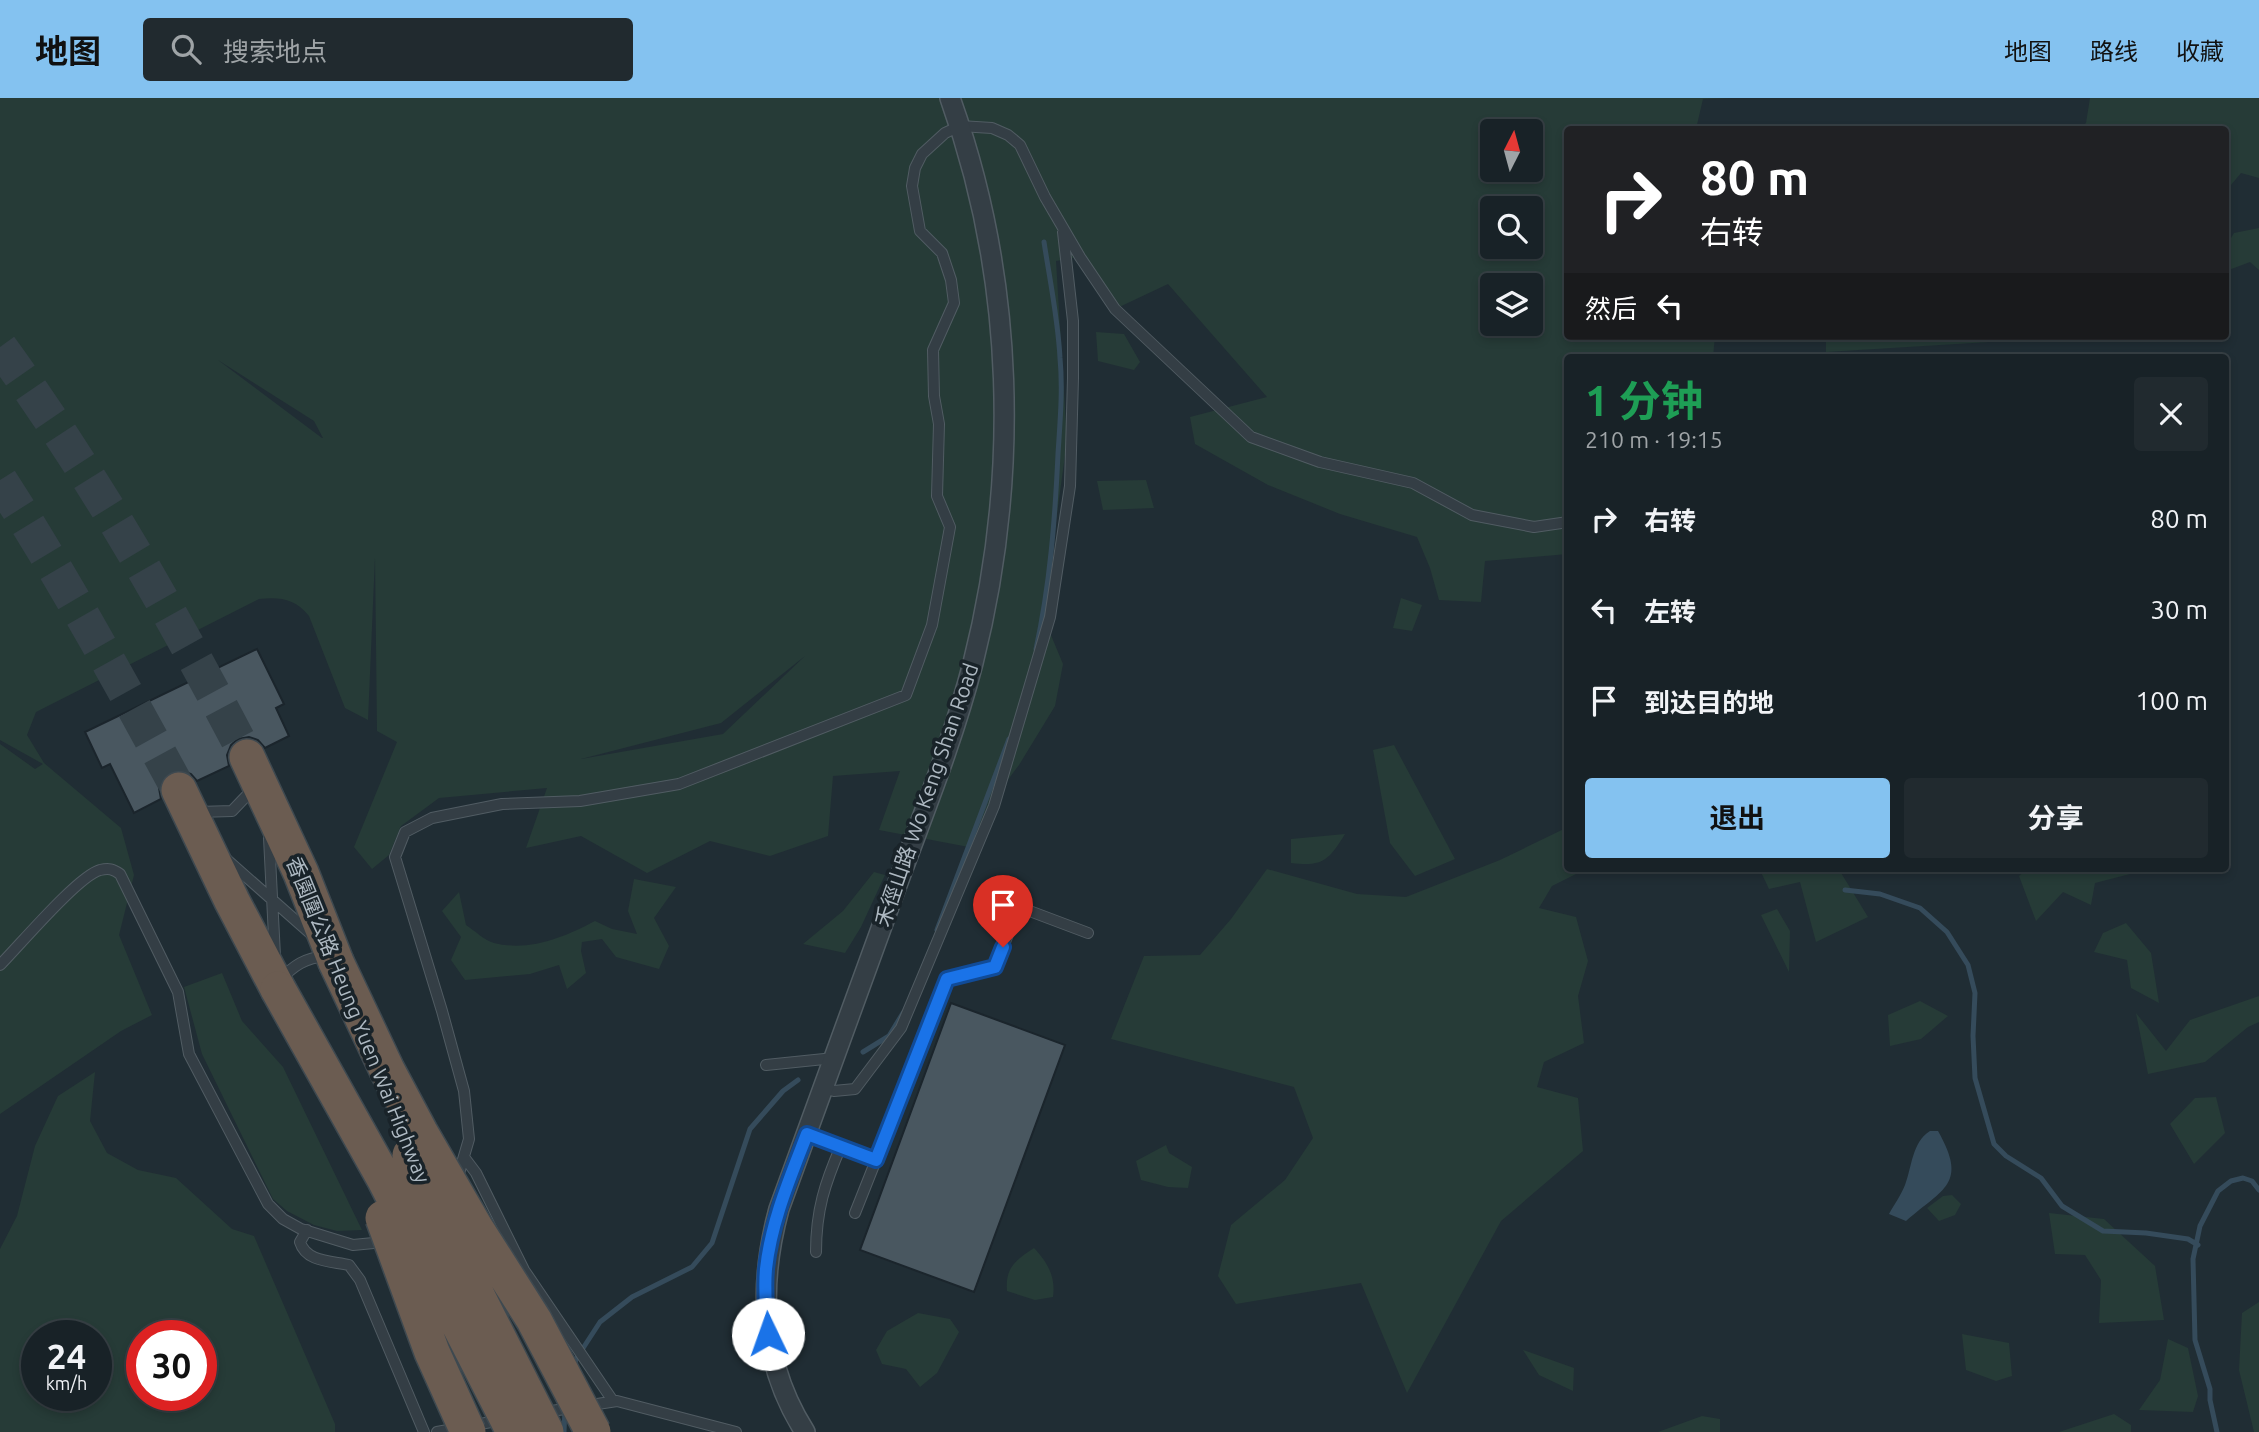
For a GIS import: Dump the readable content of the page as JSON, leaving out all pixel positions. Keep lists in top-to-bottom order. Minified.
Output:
{"streets":{"highway":["香園圍公路 Heung Yuen Wai Highway"],"street":["禾徑山路 Wo Keng Shan Road"]},"north":"top","page":{"header":"地图","search":"搜索地点","nav":["地图","路线","收藏"],"turn":["80 m","右转"],"then":"然后","heading":["1 分钟","210 m · 19:15"],"list":[{"name":"右转","value":"80 m"},{"name":"左转","value":"30 m"},{"name":"到达目的地","value":"100 m"}],"buttons":["退出","分享"],"speed":"24 km/h","limit":"30"}}
